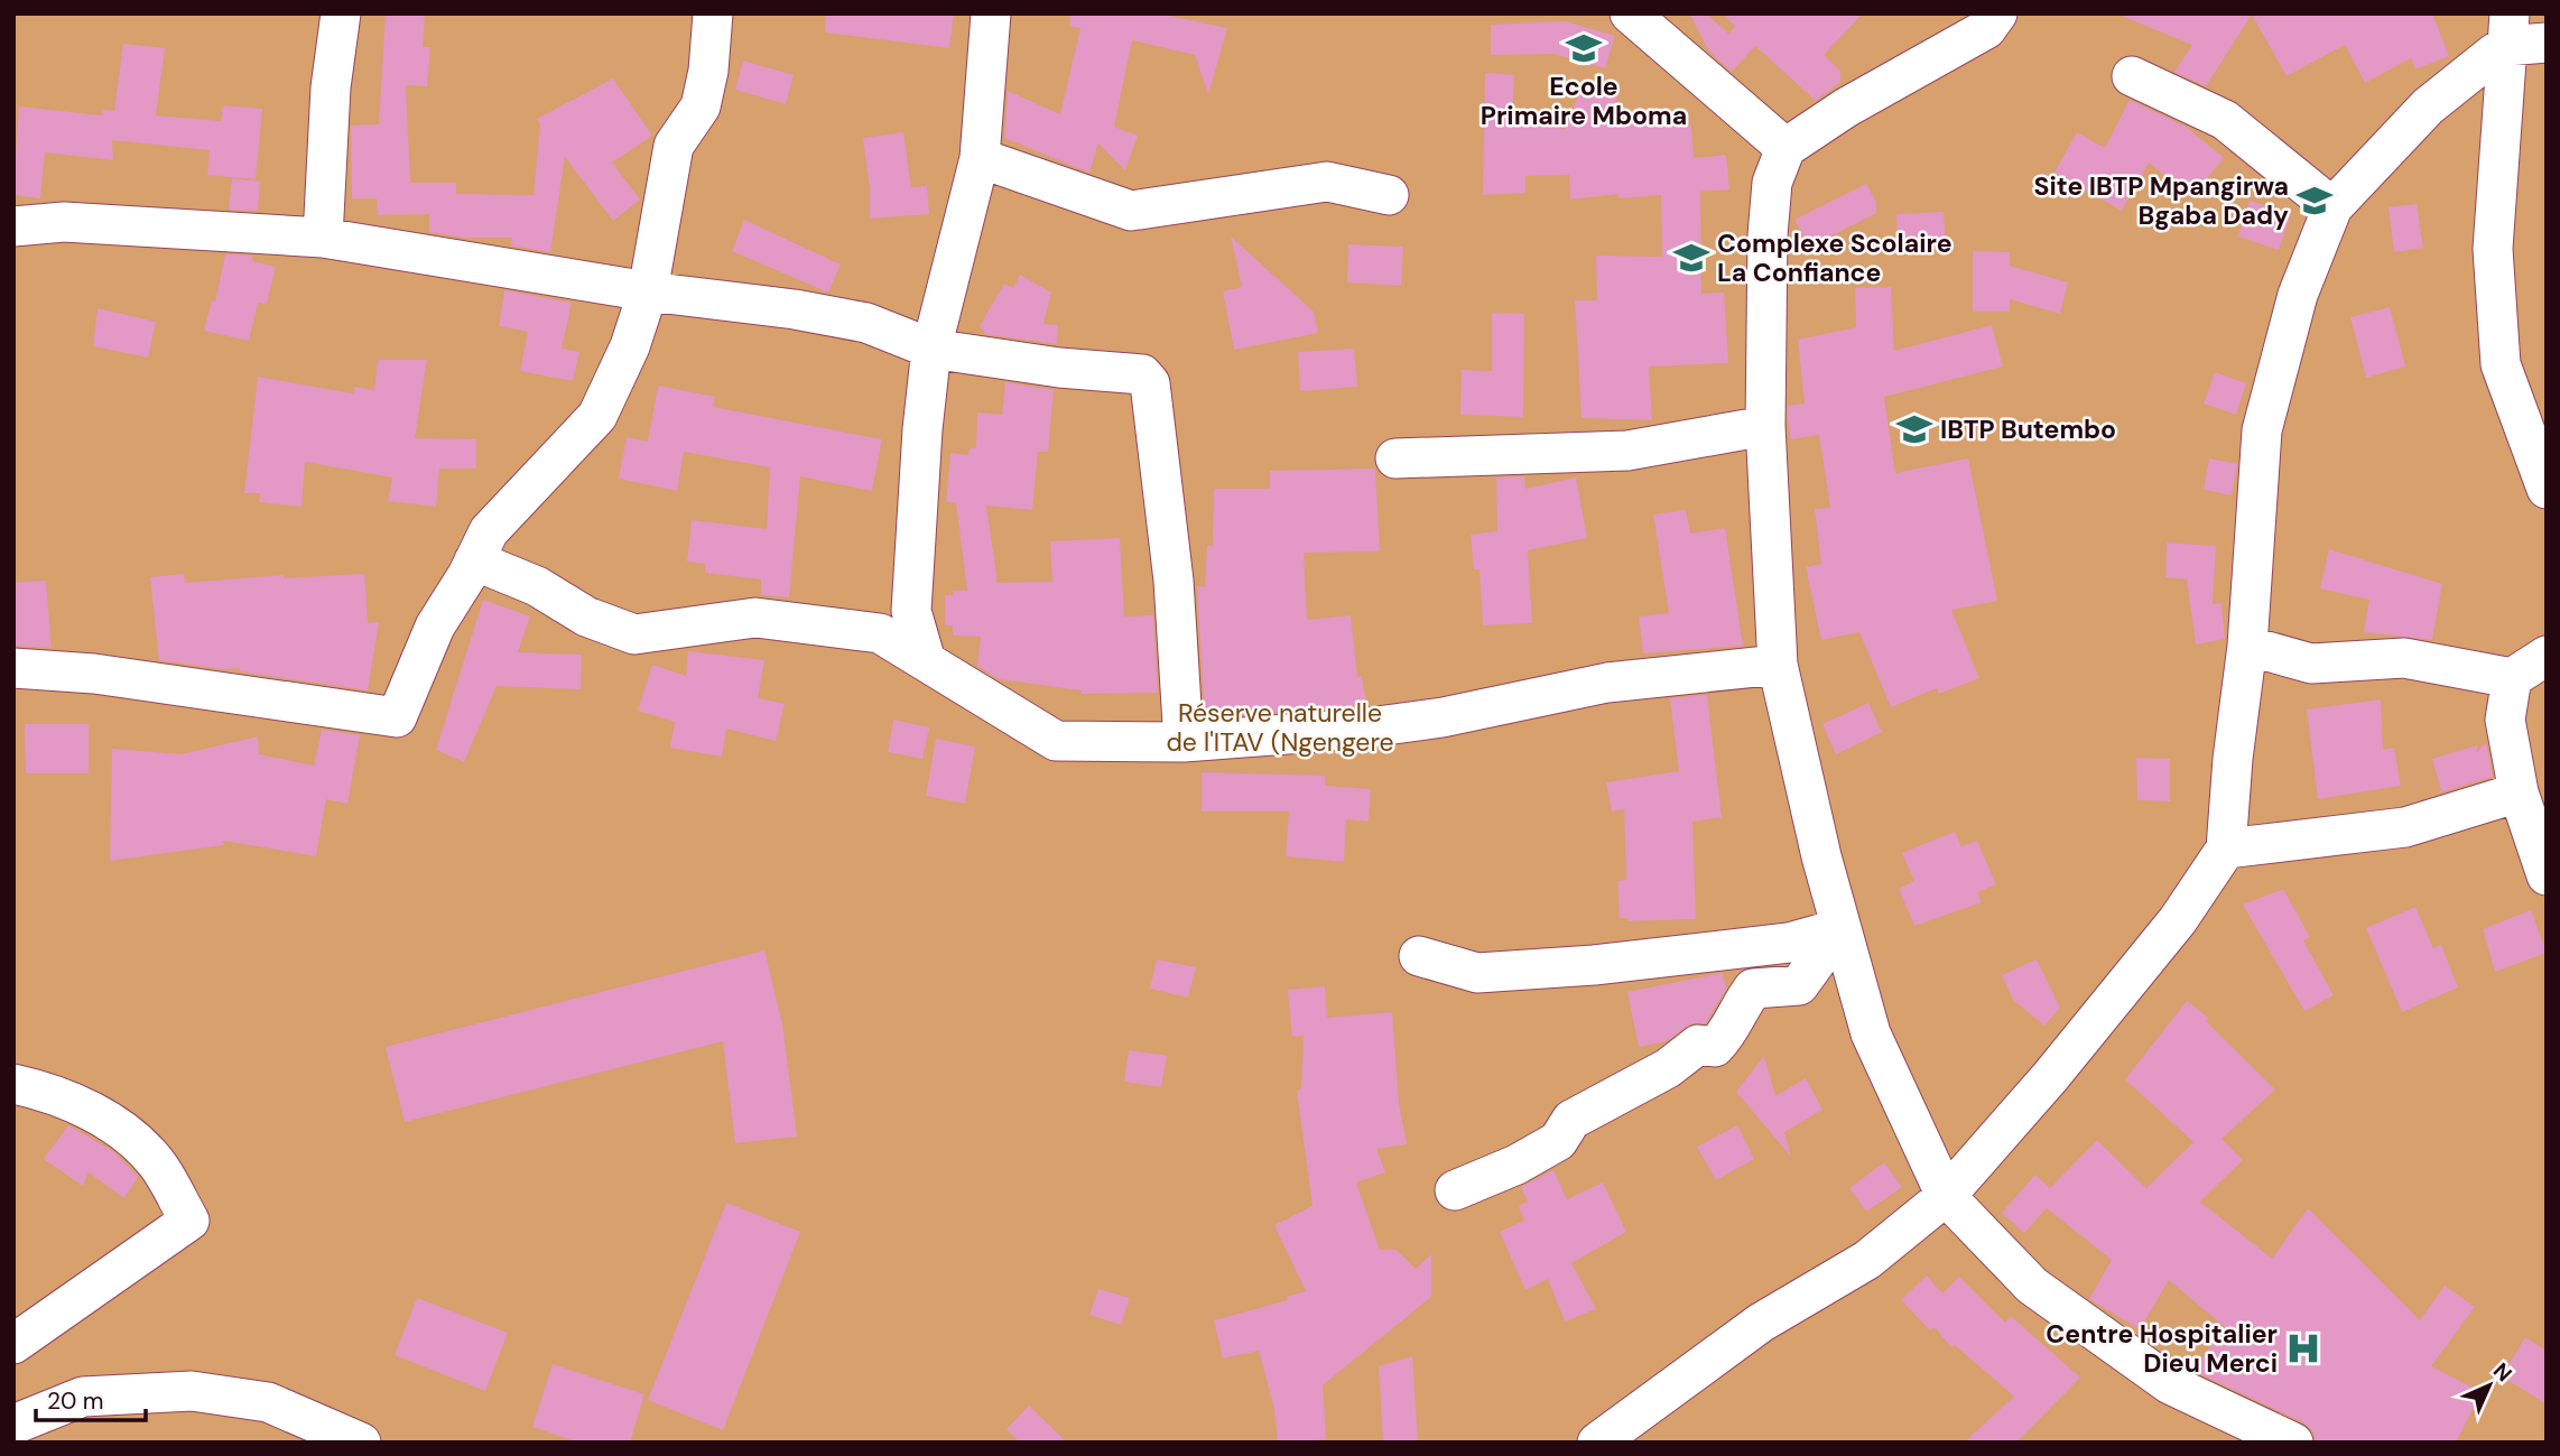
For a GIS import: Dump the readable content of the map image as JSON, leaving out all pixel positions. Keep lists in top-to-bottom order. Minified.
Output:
{"parks":["Réserve naturelle de l'ITAV (Ngengere"],"places":{"school or university":["Ecole Primaire Mboma","Site IBTP Mpangirwa Bgaba Dady","Complexe Scolaire La Confiance","IBTP Butembo"],"hospital":["Centre Hospitalier Dieu Merci"]},"scale_bar":"20 m","north":"top right"}
